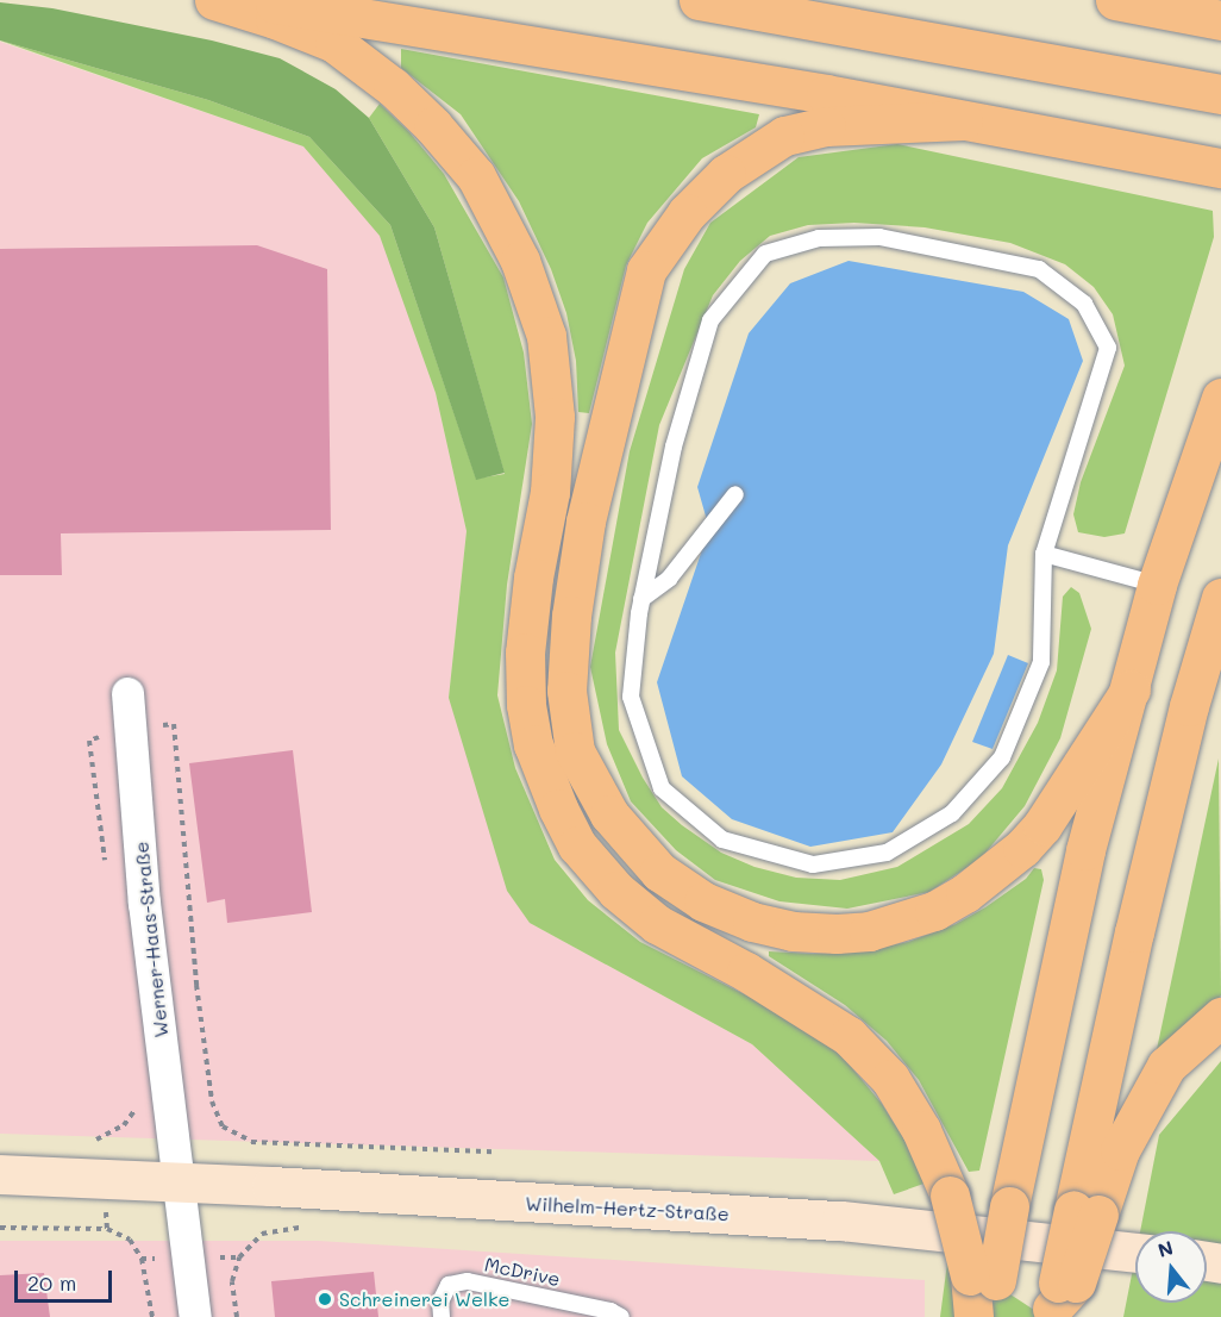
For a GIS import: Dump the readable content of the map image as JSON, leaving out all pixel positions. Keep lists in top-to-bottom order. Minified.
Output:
{"streets":{"main road":["Wilhelm-Hertz-Straße"],"street":["Werner-Haas-Straße"],"lane":["McDrive"]},"crossings":[["Werner-Haas-Straße","Wilhelm-Hertz-Straße"]],"places":["Schreinerei Welke"],"scale_bar":"20 m","north":"top"}
